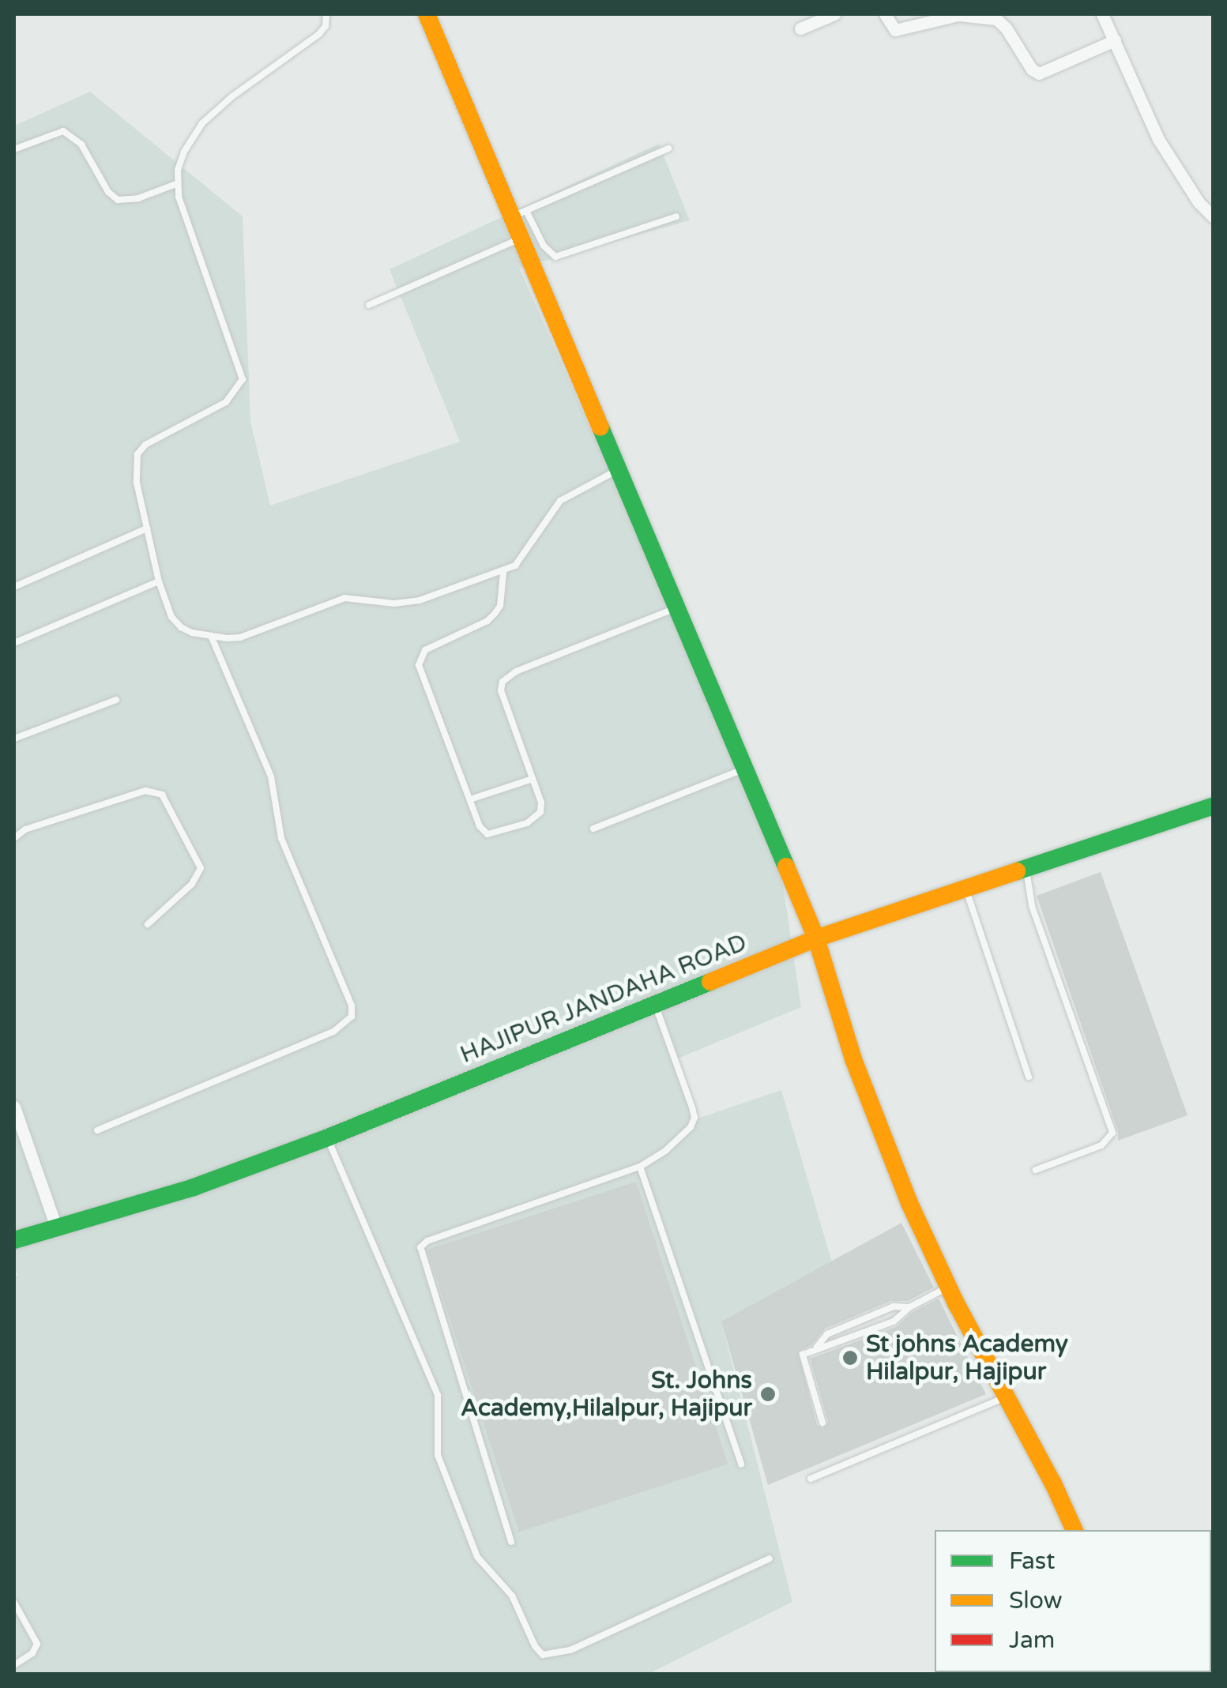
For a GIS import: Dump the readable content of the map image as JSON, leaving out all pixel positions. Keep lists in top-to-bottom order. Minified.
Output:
{"streets":{"main road":["HAJIPUR JANDAHA ROAD"]},"places":["St johns Academy Hilalpur, Hajipur","St. Johns Academy,Hilalpur, Hajipur"],"legend":["Fast","Slow","Jam"]}
